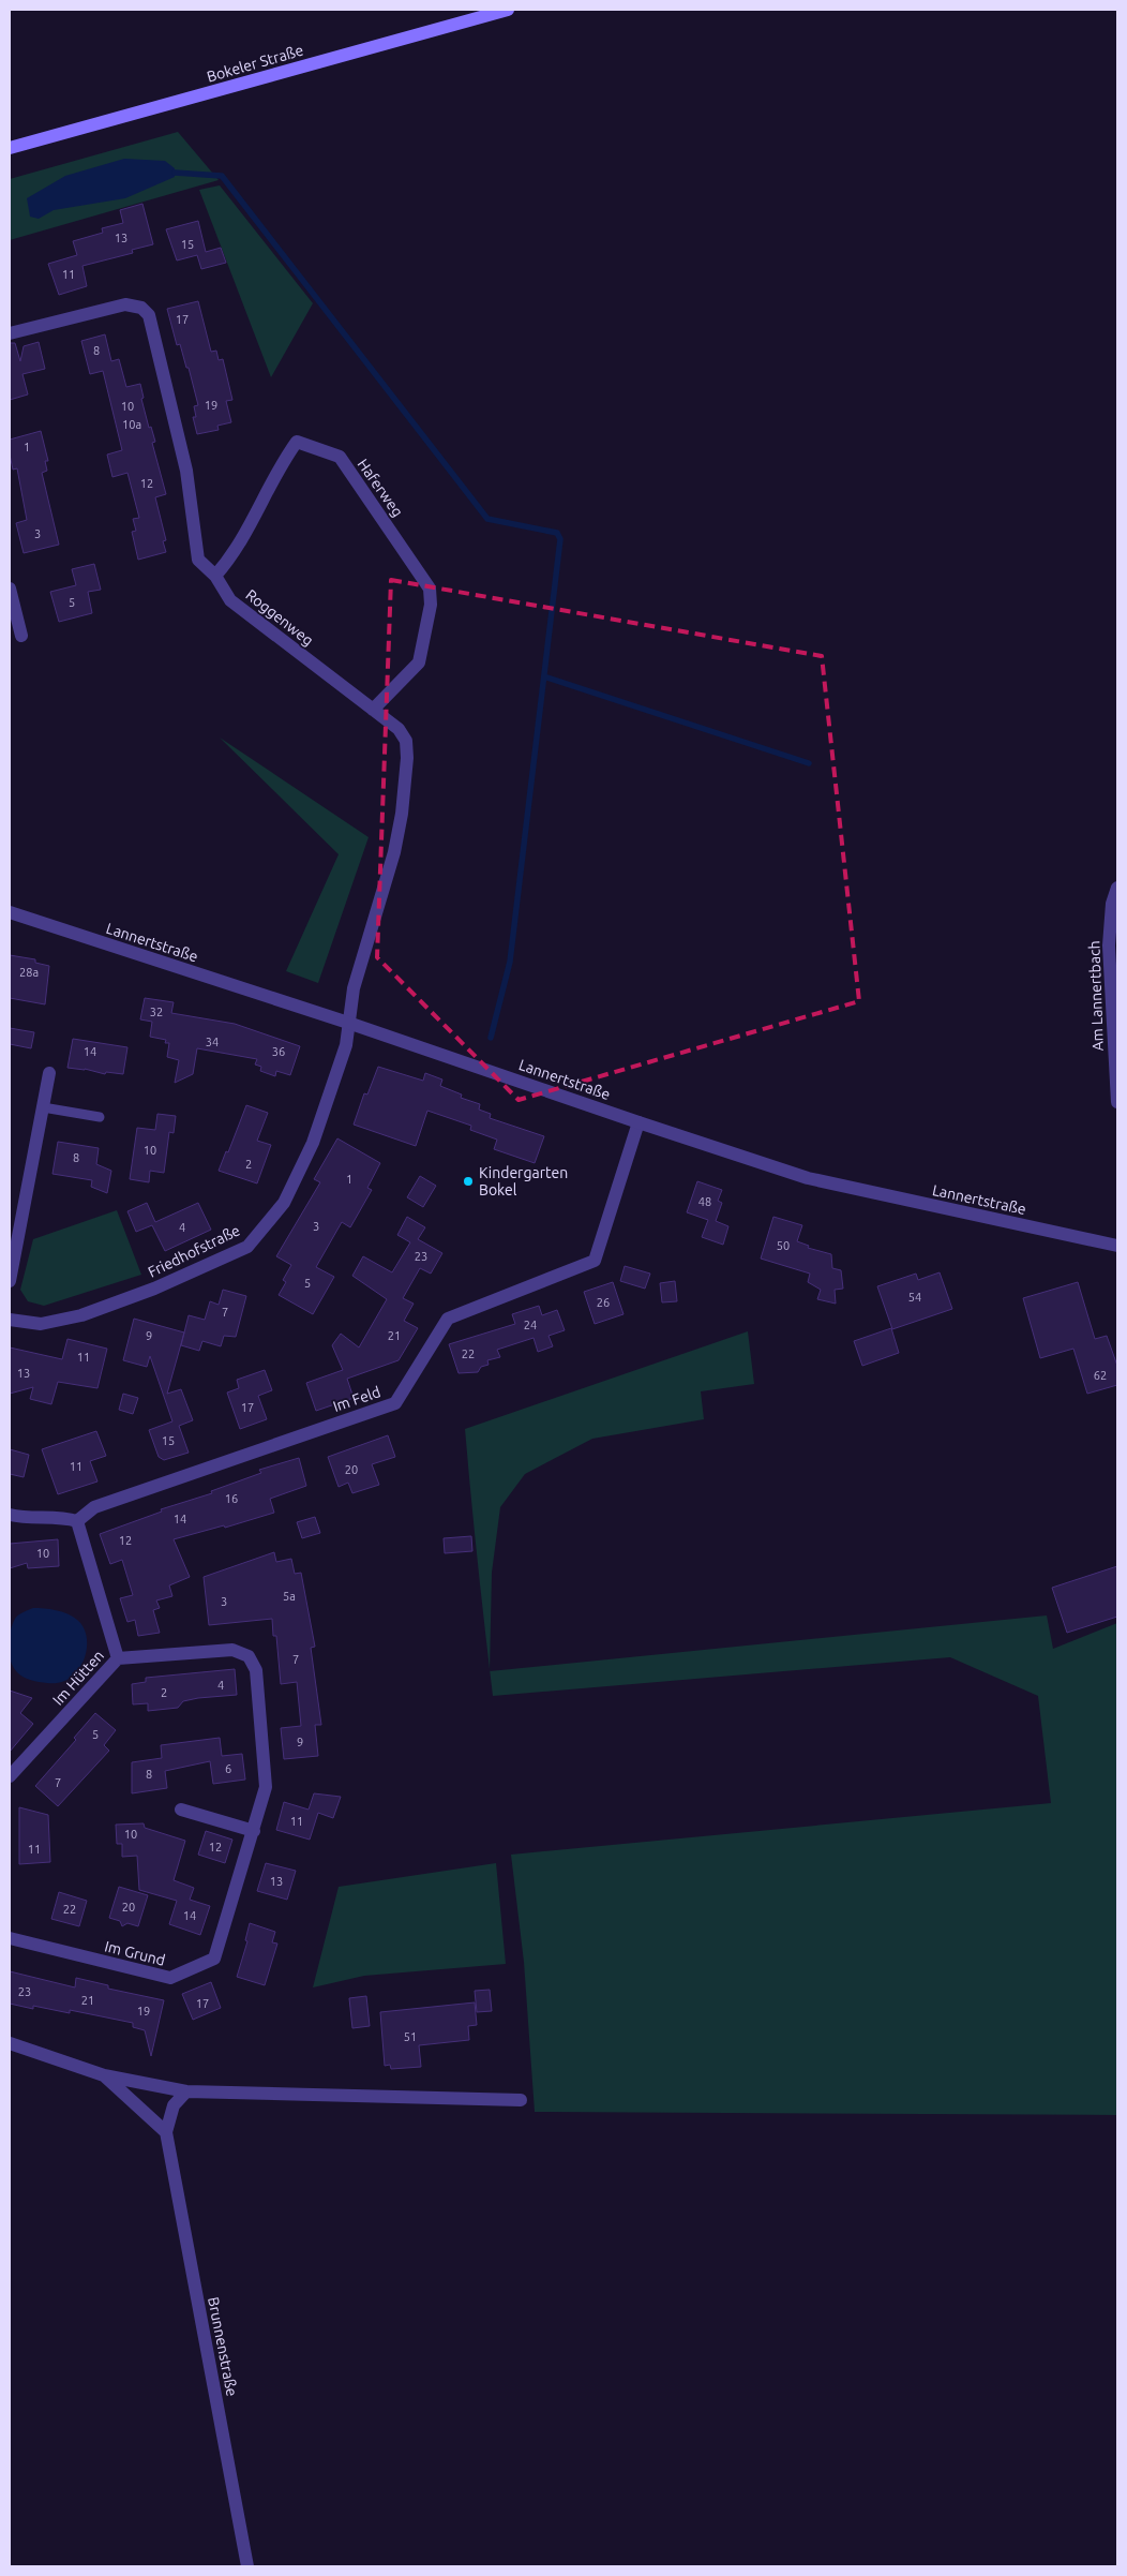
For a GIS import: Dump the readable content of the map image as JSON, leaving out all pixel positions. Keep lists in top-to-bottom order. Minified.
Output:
{"streets":{"main road":["Bokeler Straße"],"street":["Haferweg","Roggenweg","Lannertstraße","Am Lannertbach","Friedhofstraße","Im Feld","Im Hütten","Im Grund","Brunnenstraße"]},"crossings":[["Haferweg","Roggenweg"],["Roggenweg","Lannertstraße"],["Roggenweg","Friedhofstraße"],["Lannertstraße","Friedhofstraße"],["Lannertstraße","Im Feld"],["Im Feld","Im Hütten"],["Im Hütten","Im Grund"]],"places":["Kindergarten Bokel"],"house_numbers":["13","15","11","17","8","19","10","10a","1","12","3","5","28a","32","34","14","36","10","8","2","1","48","3","4","50","23","5","54","26","7","24","9","21","22","11","13","62","17","15","11","20","16","14","12","10","5a","3","7","4","2","5","9","6","8","7","11","10","12","11","13","20","22","14","23","21","17","19","51"]}
